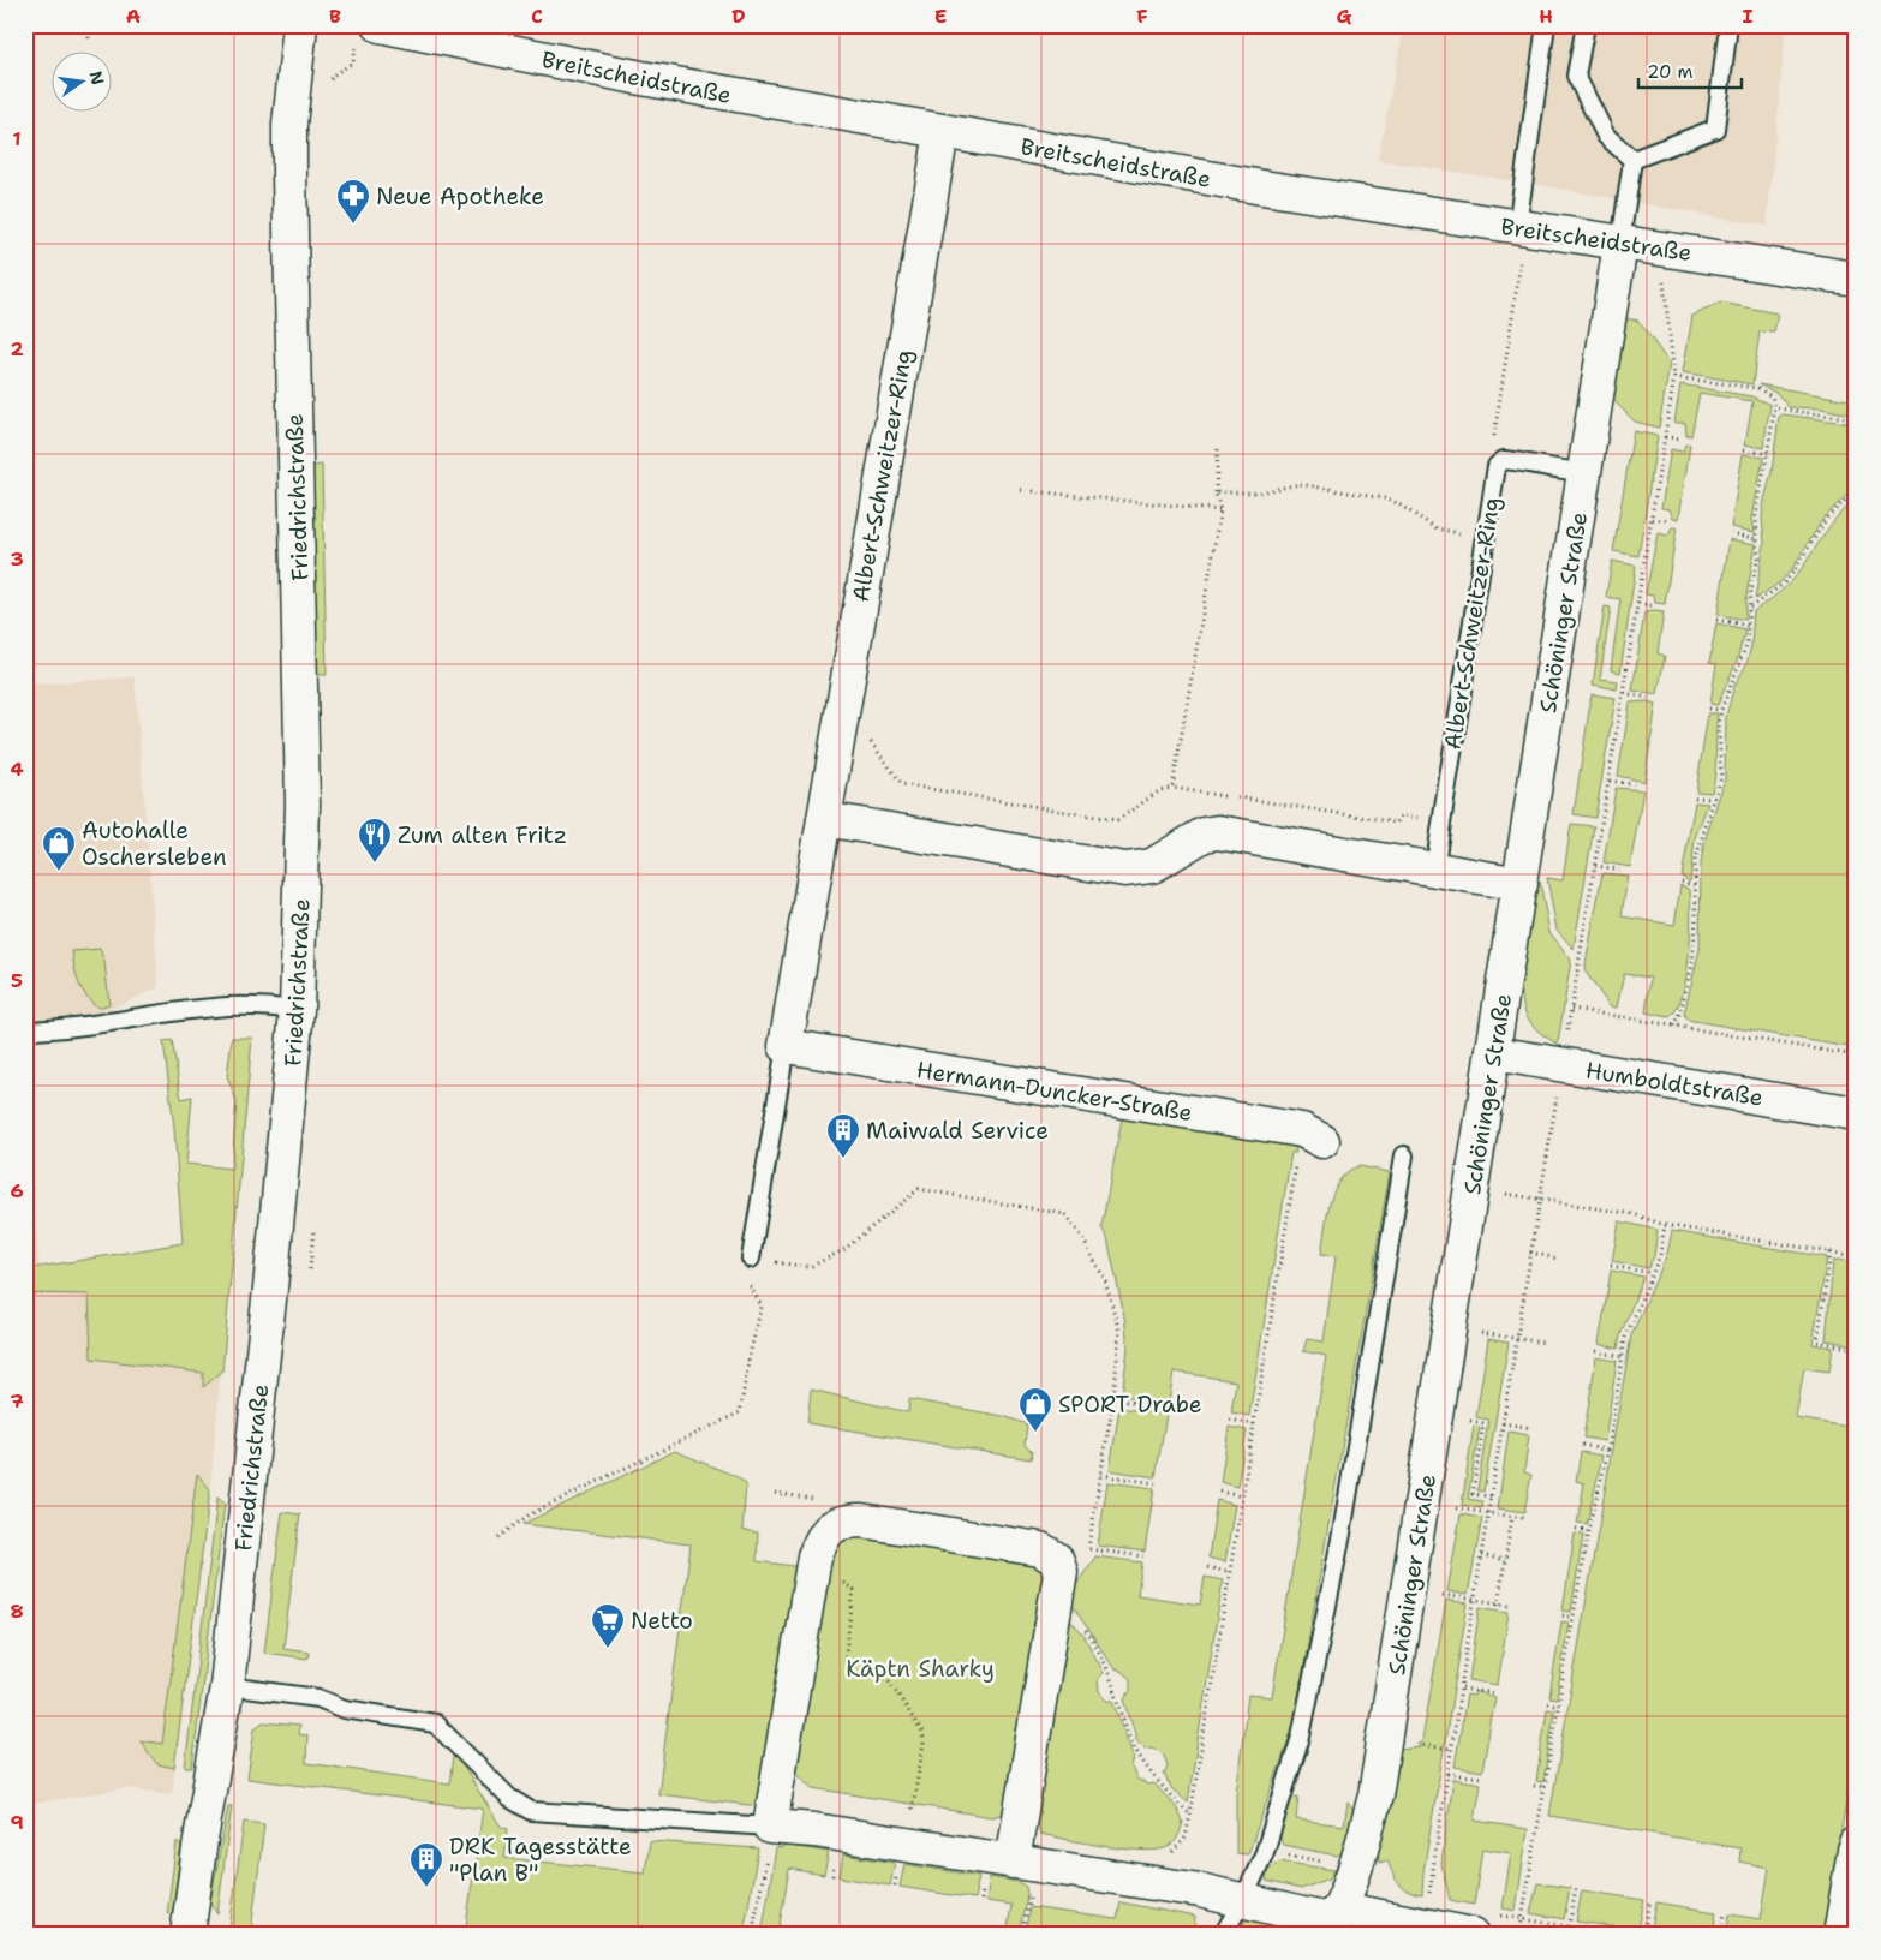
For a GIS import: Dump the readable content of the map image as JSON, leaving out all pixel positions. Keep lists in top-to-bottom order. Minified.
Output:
{"streets":{"street":["Breitscheidstraße","Albert-Schweitzer-Ring","Friedrichstraße","Schöninger Straße","Humboldtstraße","Hermann-Duncker-Straße"]},"crossings":[["Breitscheidstraße","Albert-Schweitzer-Ring"],["Breitscheidstraße","Schöninger Straße"],["Albert-Schweitzer-Ring","Schöninger Straße"],["Albert-Schweitzer-Ring","Hermann-Duncker-Straße"],["Schöninger Straße","Humboldtstraße"]],"parks":["Käptn Sharky"],"places":{"pharmacy":["Neue Apotheke"],"restaurant":["Zum alten Fritz"],"shop":["Autohalle Oschersleben","SPORT Drabe"],"building":["Maiwald Service","DRK Tagesstätte \"Plan B\""],"supermarket":["Netto"]},"scale_bar":"20 m","north":"right","grid":{"columns":["A","B","C","D","E","F","G","H","I"],"rows":["1","2","3","4","5","6","7","8","9"]}}
